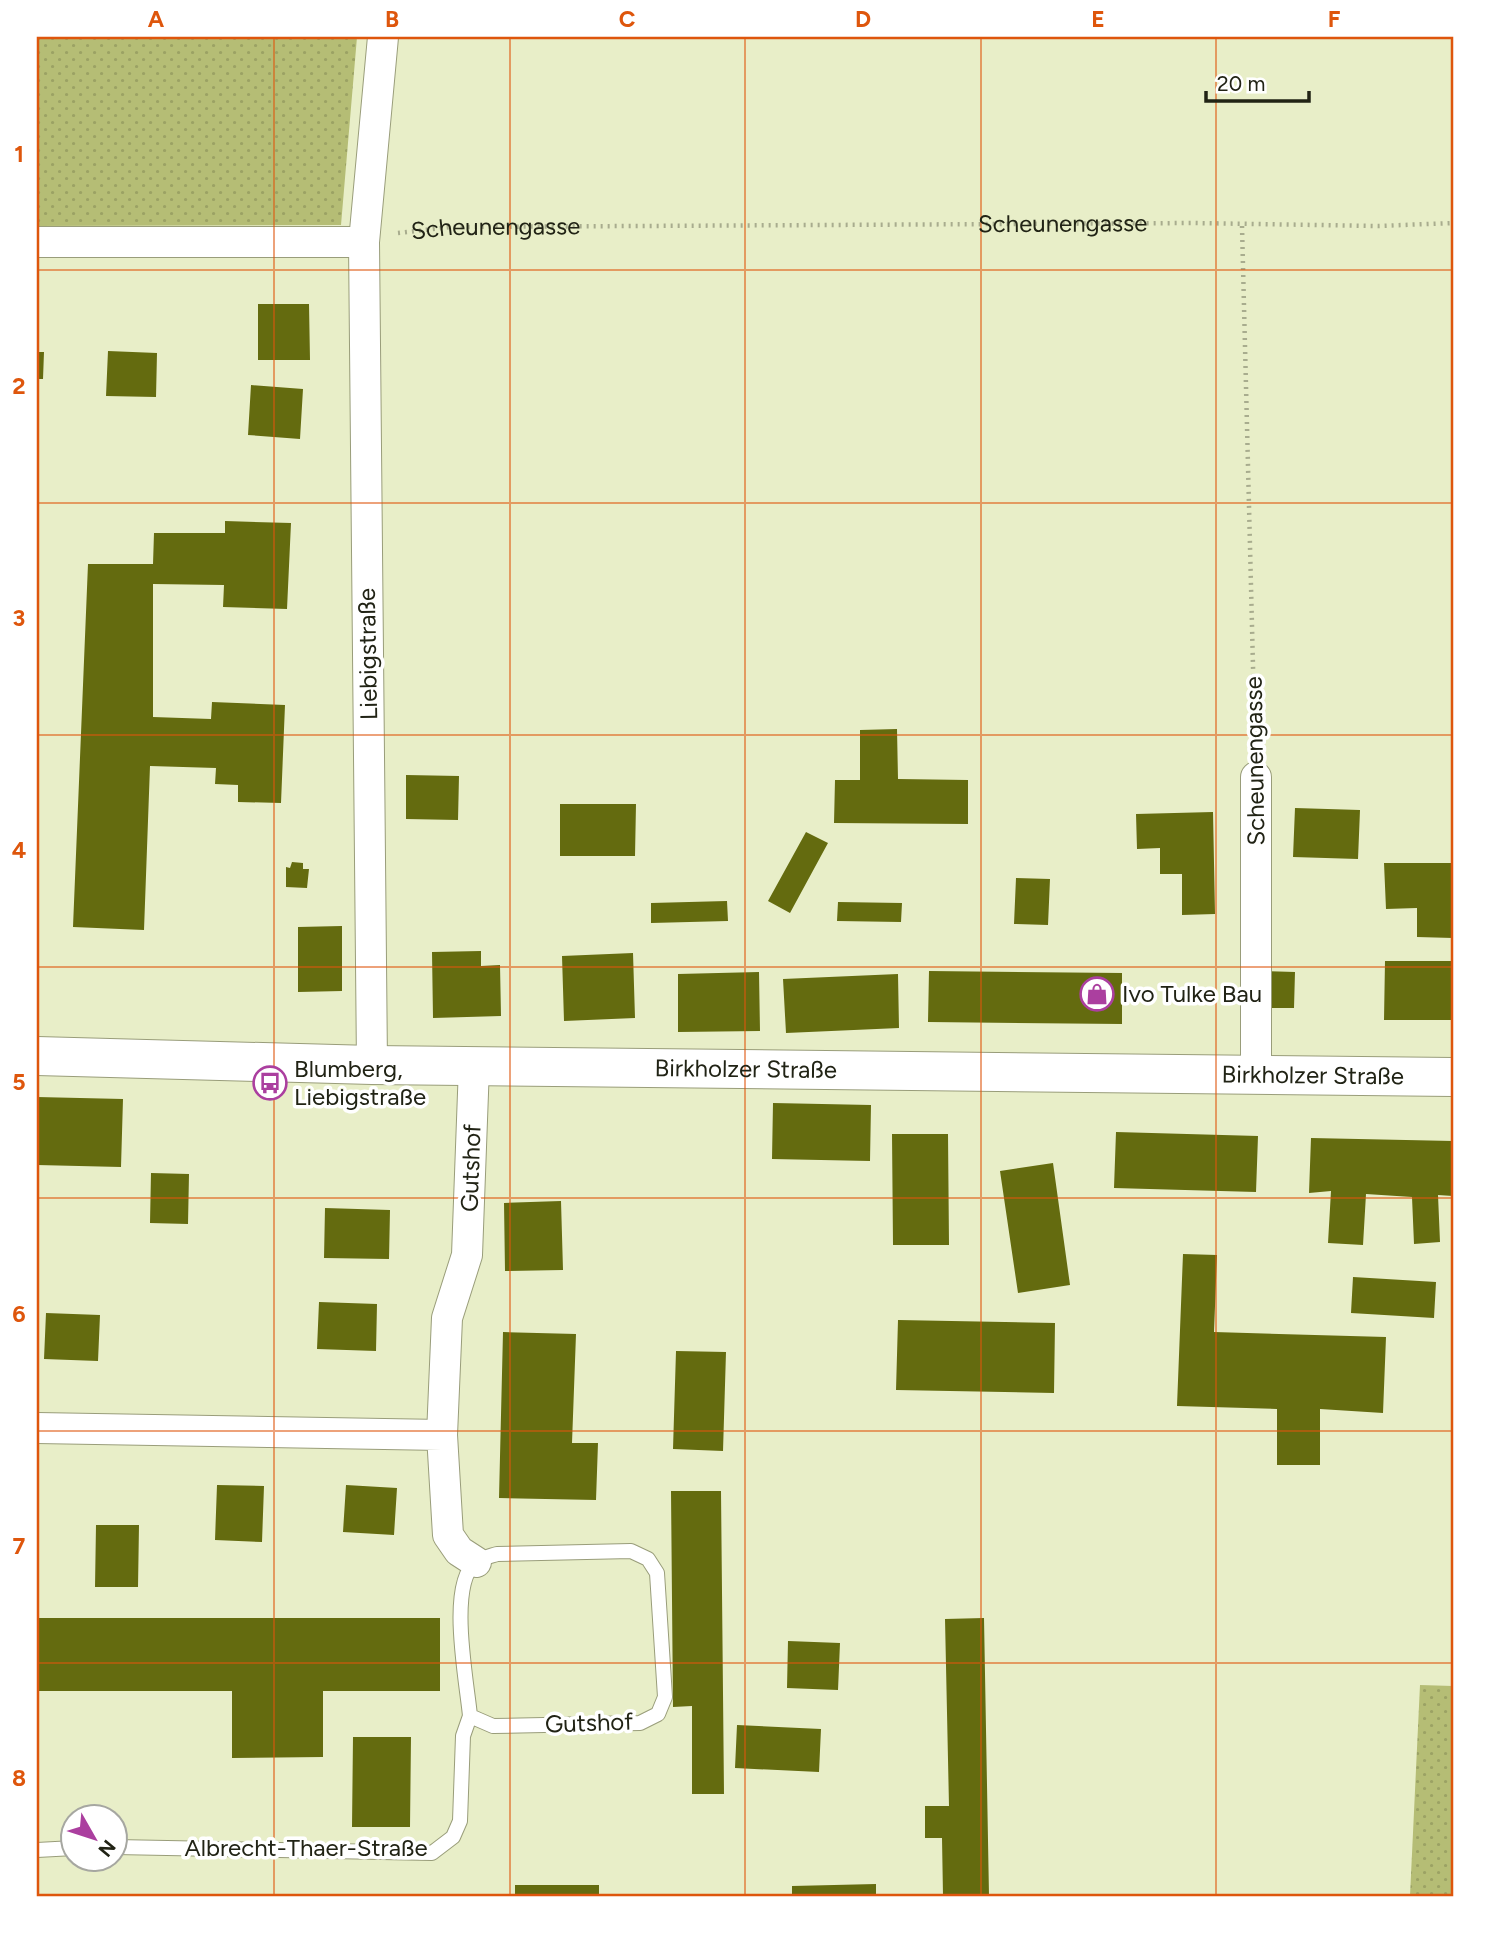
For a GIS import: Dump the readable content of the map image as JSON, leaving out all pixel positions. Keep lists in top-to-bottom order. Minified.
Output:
{"streets":{"main road":["Birkholzer Straße"],"street":["Scheunengasse","Liebigstraße","Gutshof"],"lane":["Albrecht-Thaer-Straße"]},"crossings":[["Scheunengasse","Liebigstraße"],["Scheunengasse","Birkholzer Straße"],["Liebigstraße","Birkholzer Straße"],["Birkholzer Straße","Gutshof"],["Gutshof","Albrecht-Thaer-Straße"]],"places":{"shop":["Ivo Tulke Bau"],"bus stop":["Blumberg, Liebigstraße"]},"scale_bar":"20 m","north":"bottom right","grid":{"columns":["A","B","C","D","E","F"],"rows":["1","2","3","4","5","6","7","8"]}}
